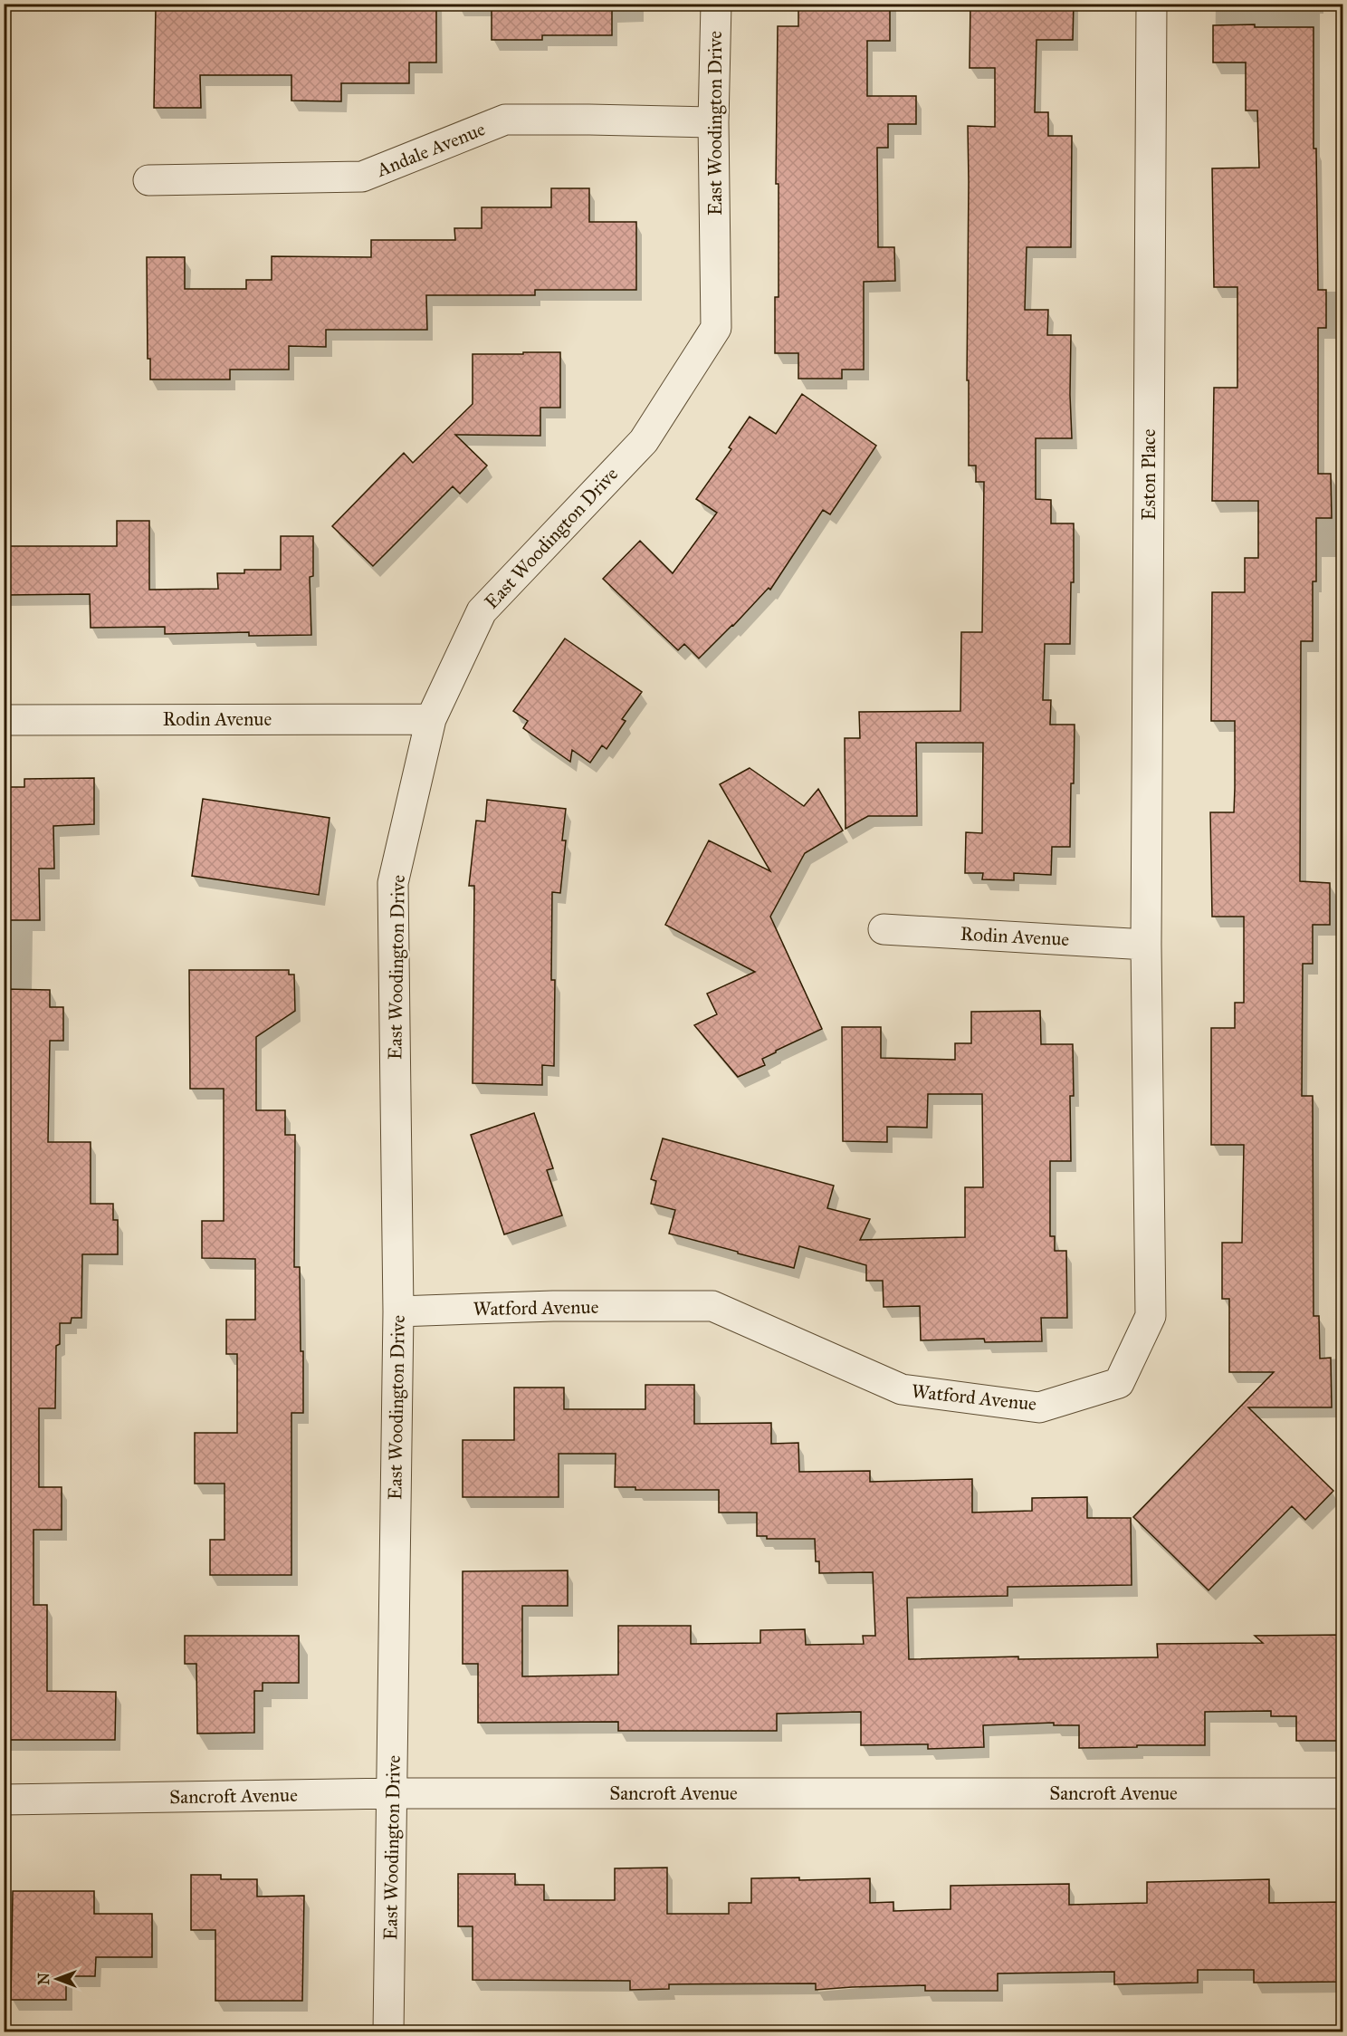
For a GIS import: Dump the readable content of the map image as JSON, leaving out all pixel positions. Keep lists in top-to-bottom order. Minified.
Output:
{"streets":{"street":["East Woodington Drive","Andale Avenue","Eston Place","Rodin Avenue","Watford Avenue","Sancroft Avenue"]},"crossings":[["East Woodington Drive","Andale Avenue"],["East Woodington Drive","Rodin Avenue"],["East Woodington Drive","Watford Avenue"],["East Woodington Drive","Sancroft Avenue"],["Eston Place","Rodin Avenue"],["Eston Place","Watford Avenue"],["Rodin Avenue","Watford Avenue"]],"north":"left"}
